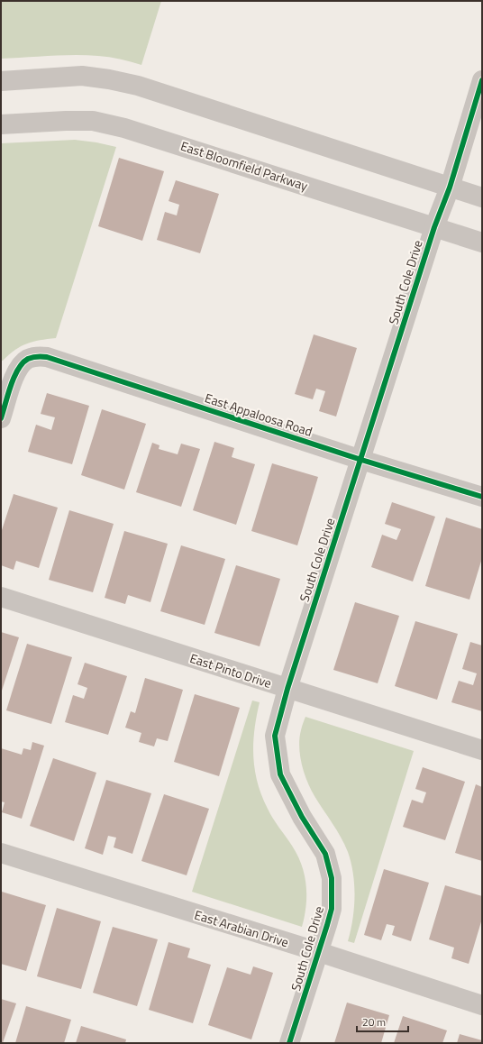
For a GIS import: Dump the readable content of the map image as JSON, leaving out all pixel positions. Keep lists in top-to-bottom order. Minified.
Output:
{"streets":{"street":["East Bloomfield Parkway","South Cole Drive","East Appaloosa Road","East Pinto Drive","East Arabian Drive"]},"crossings":[["East Bloomfield Parkway","South Cole Drive"],["South Cole Drive","East Appaloosa Road"],["South Cole Drive","East Pinto Drive"],["South Cole Drive","East Arabian Drive"]],"scale_bar":"20 m"}
